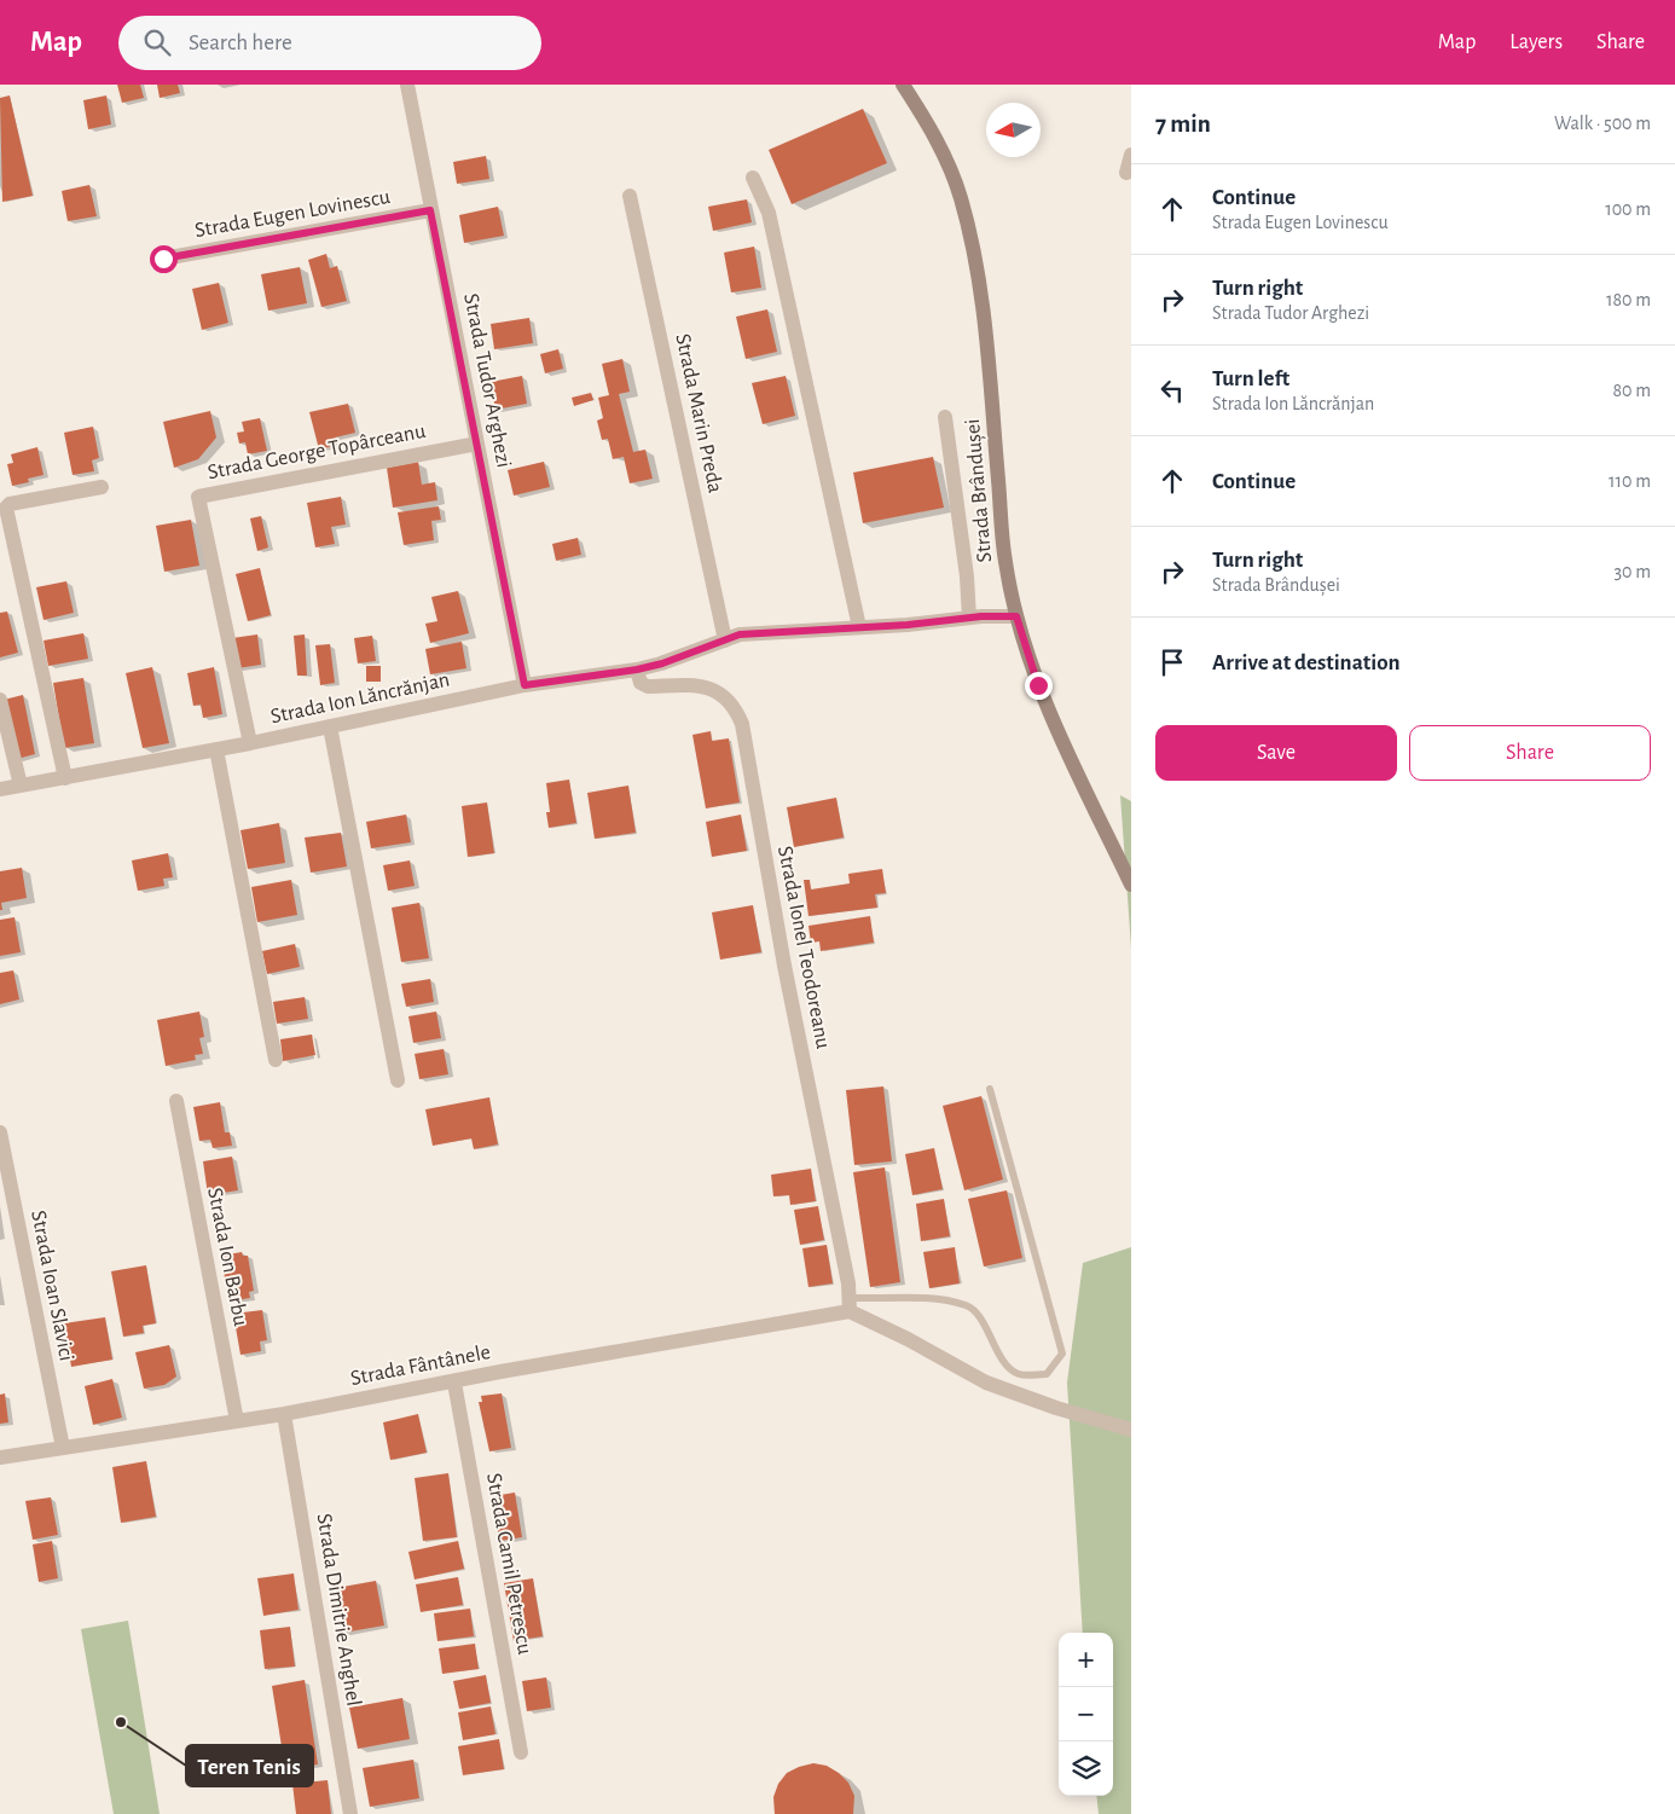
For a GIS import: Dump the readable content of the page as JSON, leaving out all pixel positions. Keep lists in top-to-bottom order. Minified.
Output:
{"streets":{"main road":["Strada Brândușei"],"street":["Strada Eugen Lovinescu","Strada Tudor Arghezi","Strada Marin Preda","Strada George Topârceanu","Strada Ion Lăncrănjan","Strada Ionel Teodoreanu","Strada Ion Barbu","Strada Ioan Slavici","Strada Fântânele","Strada Camil Petrescu","Strada Dimitrie Anghel"]},"crossings":[["Strada Eugen Lovinescu","Strada Tudor Arghezi"],["Strada Tudor Arghezi","Strada George Topârceanu"],["Strada Tudor Arghezi","Strada Ion Lăncrănjan"],["Strada Marin Preda","Strada Ion Lăncrănjan"],["Strada George Topârceanu","Strada Ion Lăncrănjan"],["Strada Brândușei","Strada Ion Lăncrănjan"],["Strada Ion Lăncrănjan","Strada Ionel Teodoreanu"],["Strada Ionel Teodoreanu","Strada Fântânele"],["Strada Ion Barbu","Strada Fântânele"],["Strada Ioan Slavici","Strada Fântânele"],["Strada Fântânele","Strada Camil Petrescu"],["Strada Fântânele","Strada Dimitrie Anghel"]],"places":["Teren Tenis"],"north":"left","page":{"header":"Map","search":"Search here","nav":["Map","Layers","Share"],"heading":["7 min","Walk · 500 m"],"list":[["Continue","Strada Eugen Lovinescu","100 m"],["Turn right","Strada Tudor Arghezi","180 m"],["Turn left","Strada Ion Lăncrănjan","80 m"],["Continue","110 m"],["Turn right","Strada Brândușei","30 m"],"Arrive at destination"],"buttons":["Save","Share"],"map_buttons":["+","−"]}}
